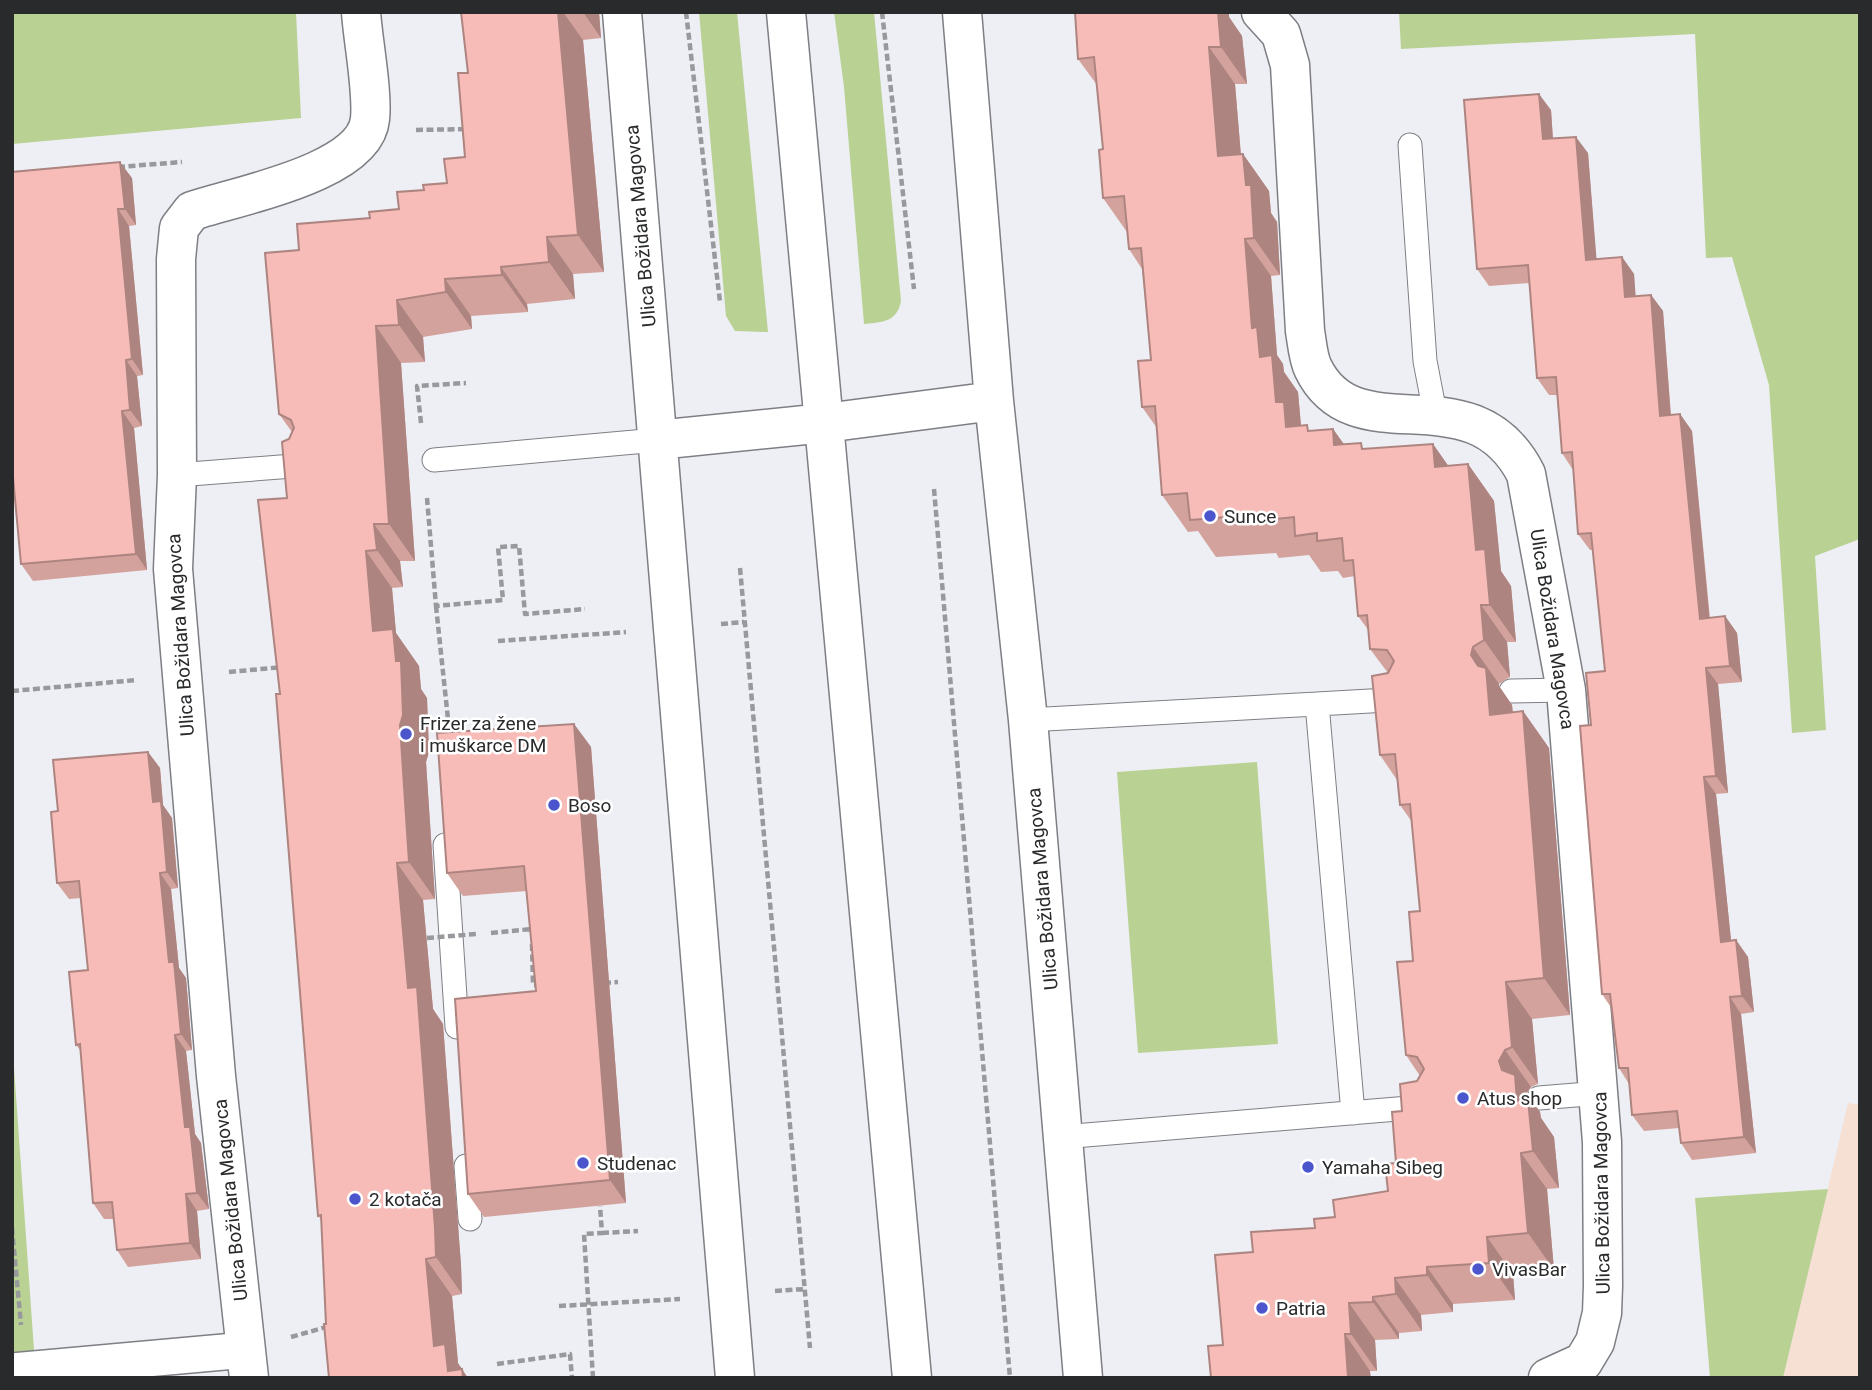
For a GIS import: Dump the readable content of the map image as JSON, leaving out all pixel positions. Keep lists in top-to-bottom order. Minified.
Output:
{"streets":{"street":["Ulica Božidara Magovca"]},"places":["Sunce","Frizer za žene i muškarce DM","Boso","Atus shop","Studenac","Yamaha Sibeg","2 kotača","VivasBar","Patria"]}
